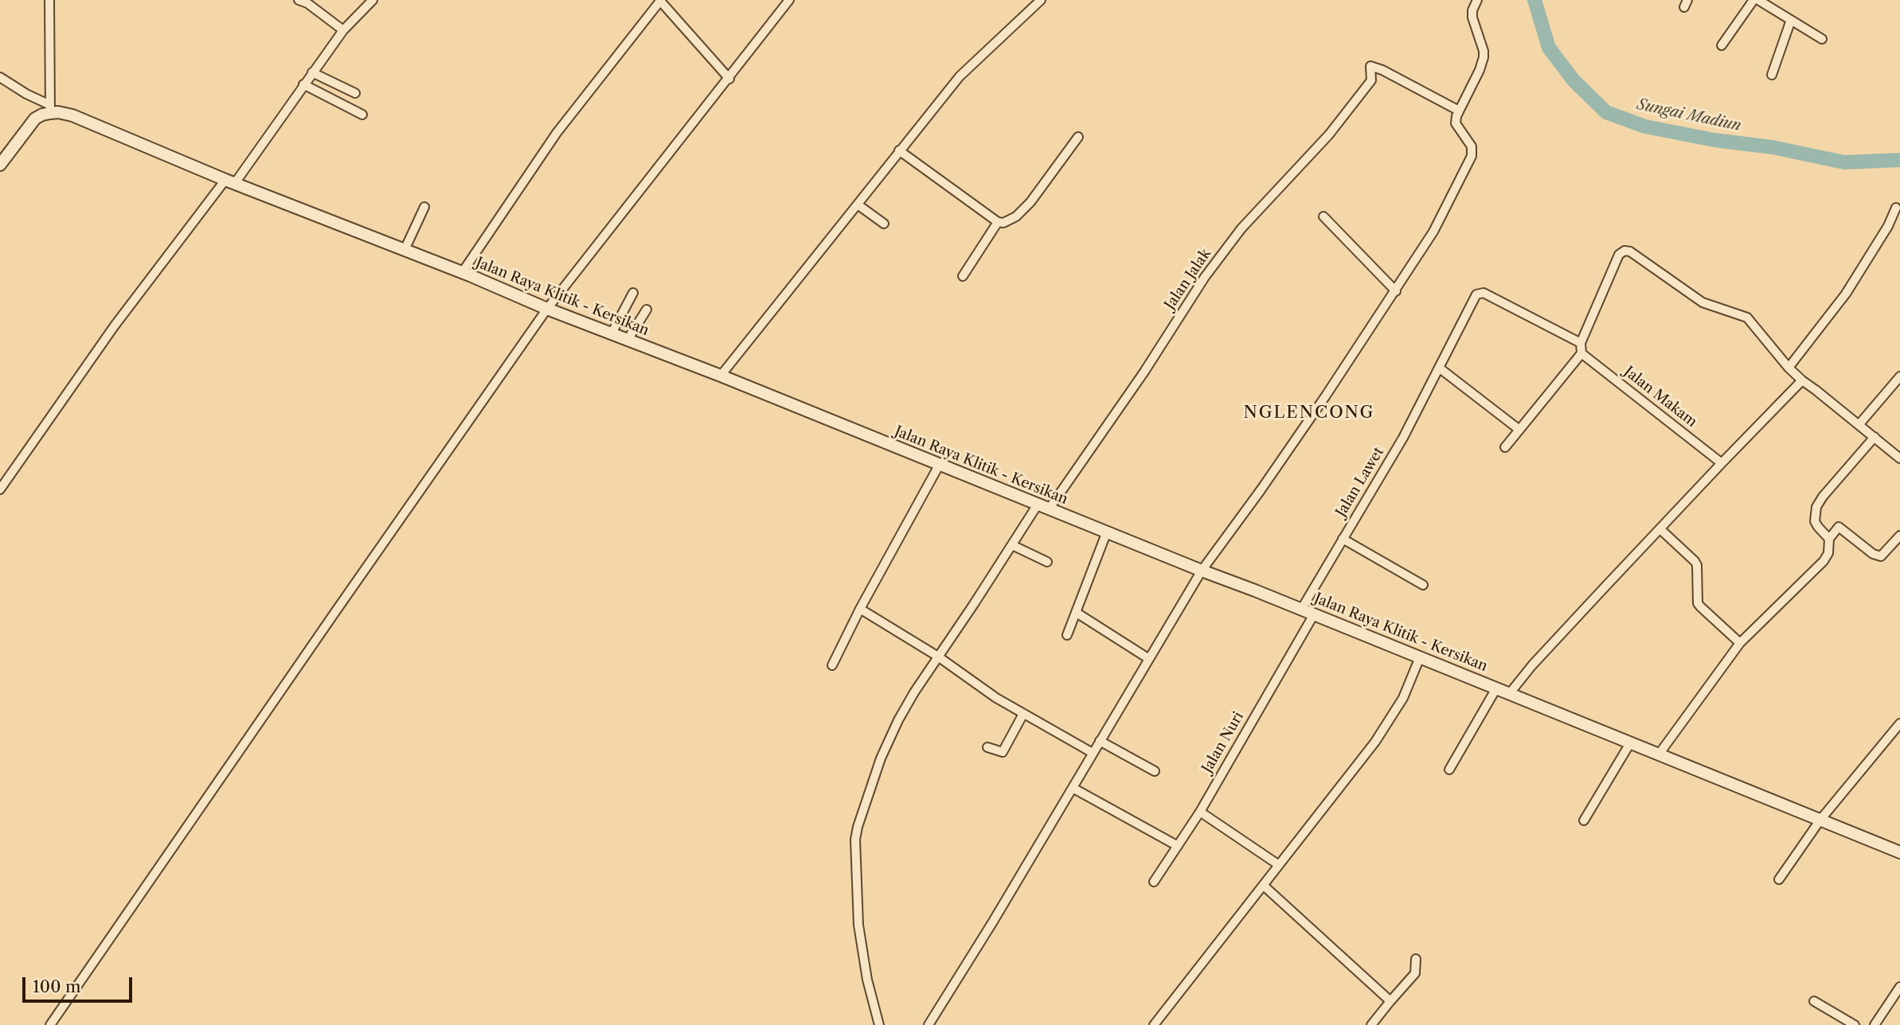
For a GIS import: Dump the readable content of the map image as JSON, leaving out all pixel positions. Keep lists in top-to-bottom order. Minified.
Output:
{"streets":{"street":["Jalan Jalak","Jalan Raya Klitik - Kersikan","Jalan Makam","Jalan Lawet","Jalan Nuri"]},"crossings":[["Jalan Jalak","Jalan Raya Klitik - Kersikan"],["Jalan Raya Klitik - Kersikan","Jalan Lawet"],["Jalan Raya Klitik - Kersikan","Jalan Nuri"]],"districts":["NGLENCONG"],"water":["Sungai Madiun"],"scale_bar":"100 m"}
